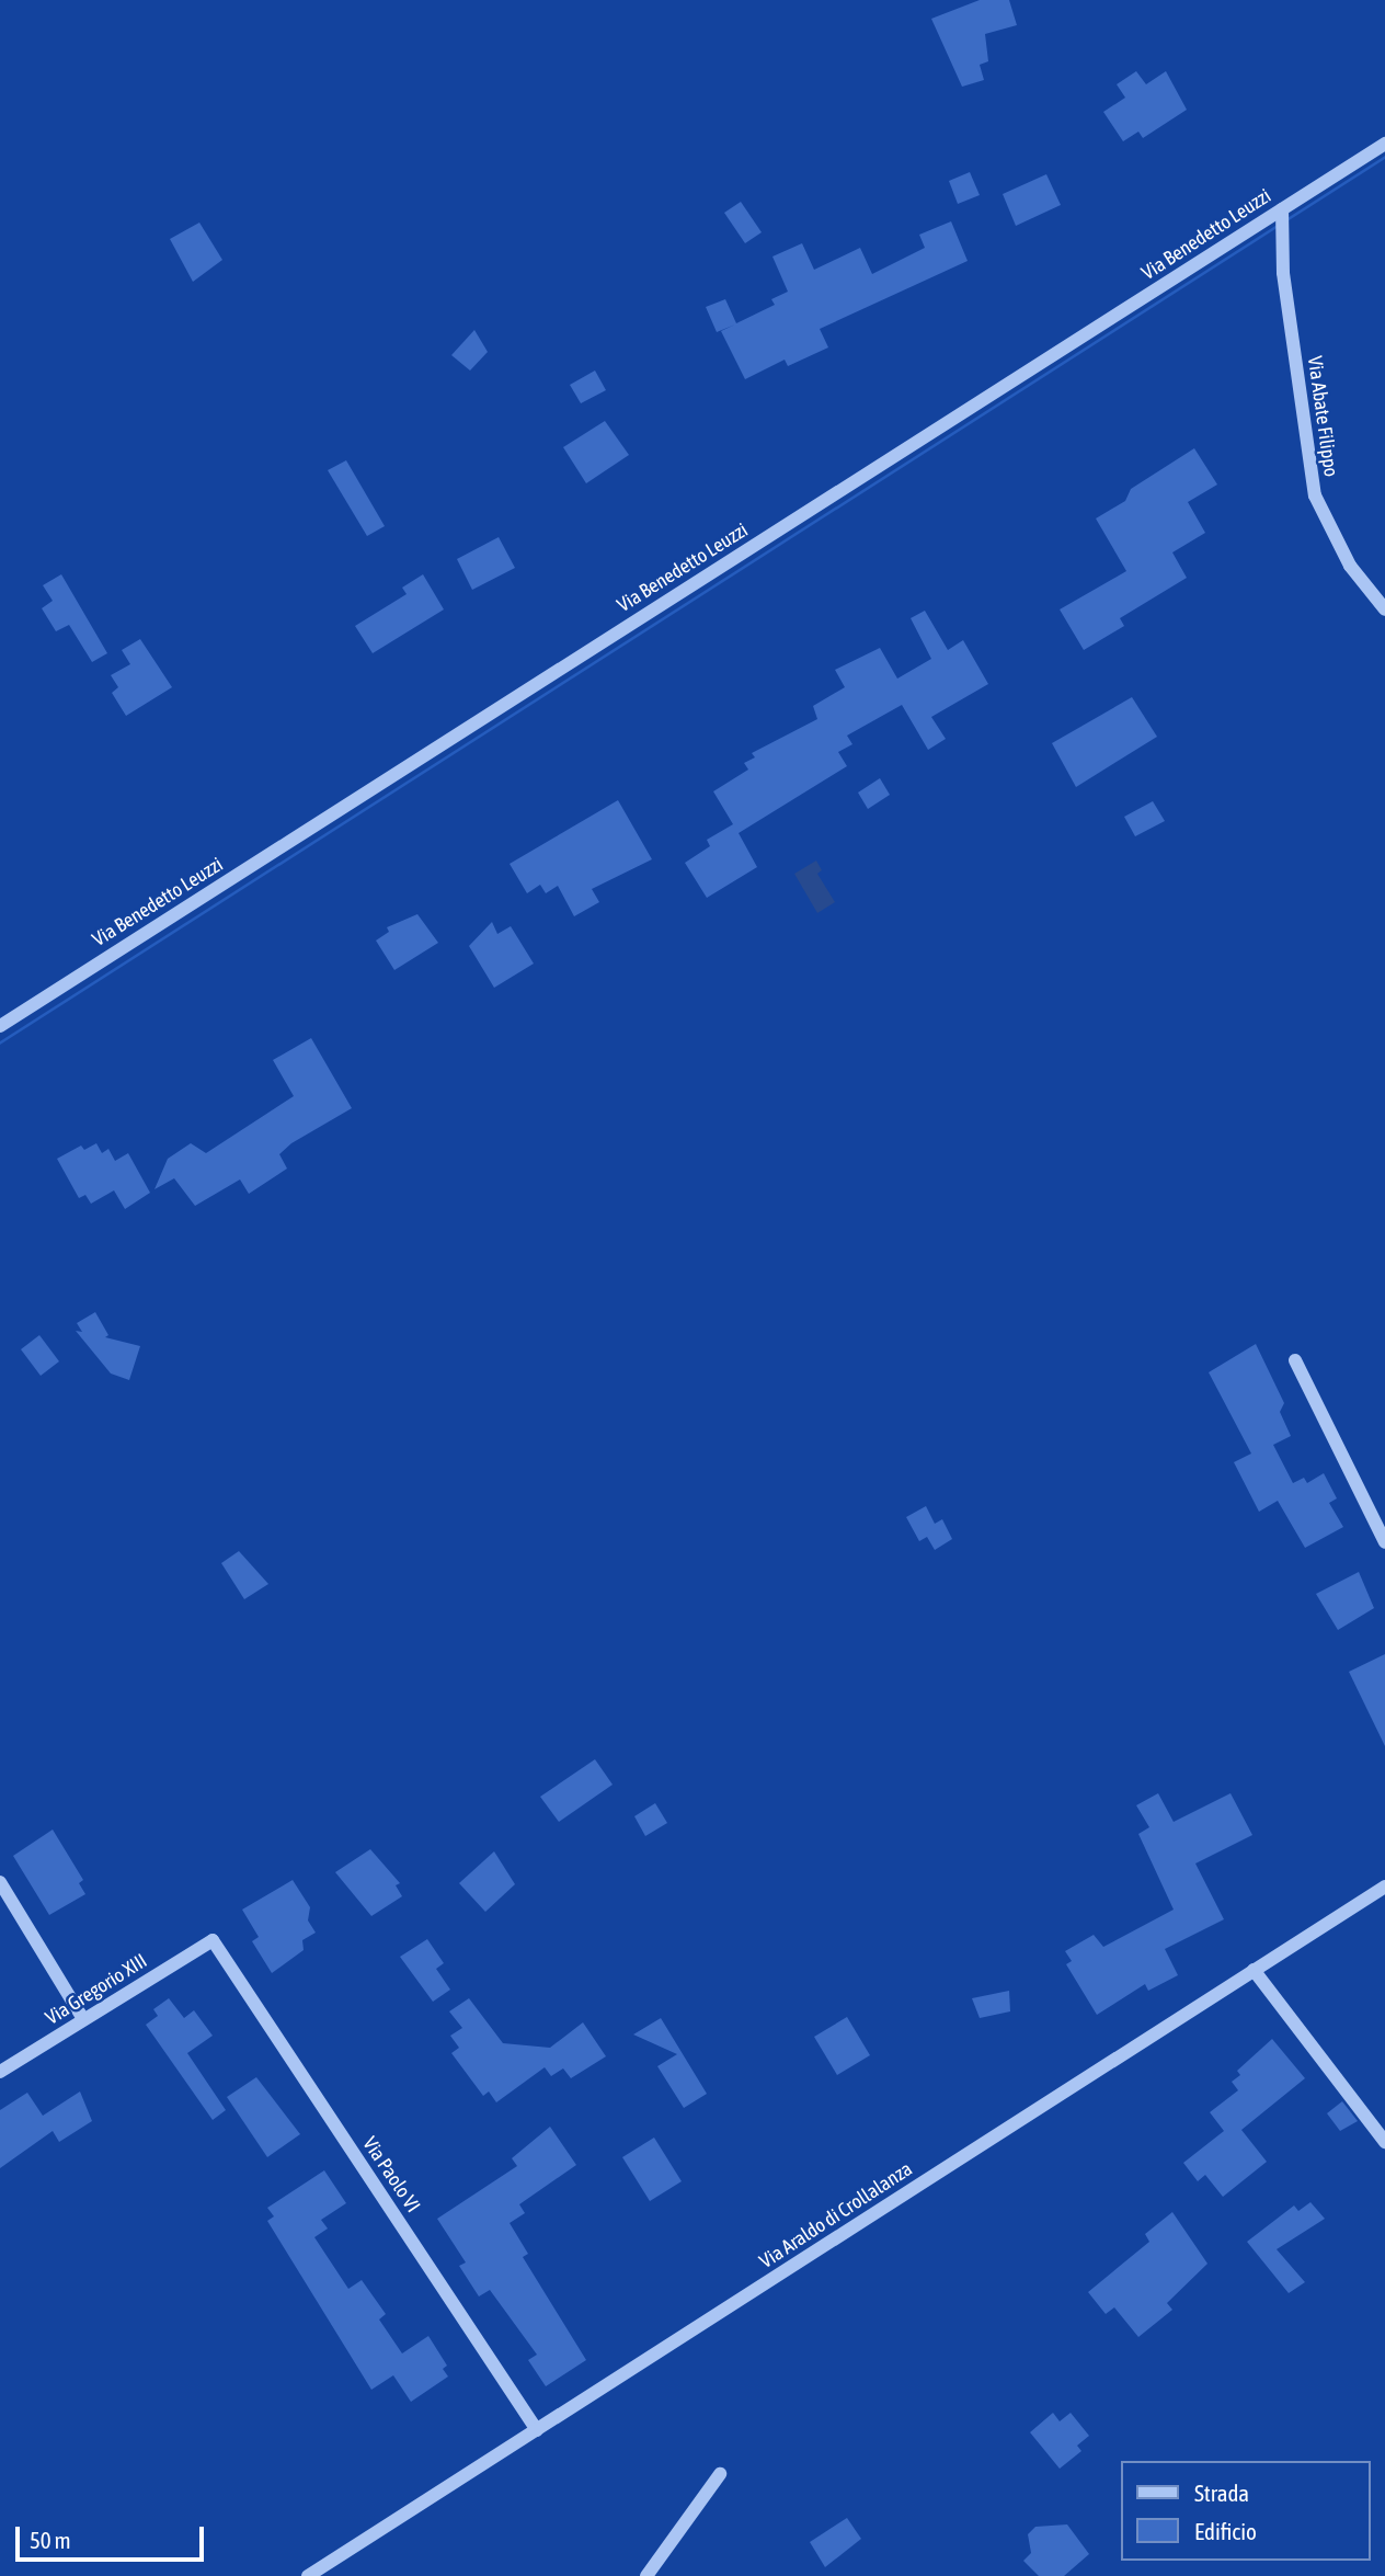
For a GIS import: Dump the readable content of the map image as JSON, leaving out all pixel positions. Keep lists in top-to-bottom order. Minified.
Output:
{"streets":{"street":["Via Benedetto Leuzzi","Via Abate Filippo","Via Gregorio XIII","Via Paolo VI","Via Araldo di Crollalanza"]},"crossings":[["Via Benedetto Leuzzi","Via Abate Filippo"],["Via Gregorio XIII","Via Paolo VI"],["Via Paolo VI","Via Araldo di Crollalanza"]],"legend":["Strada","Edificio"],"scale_bar":"50 m"}
